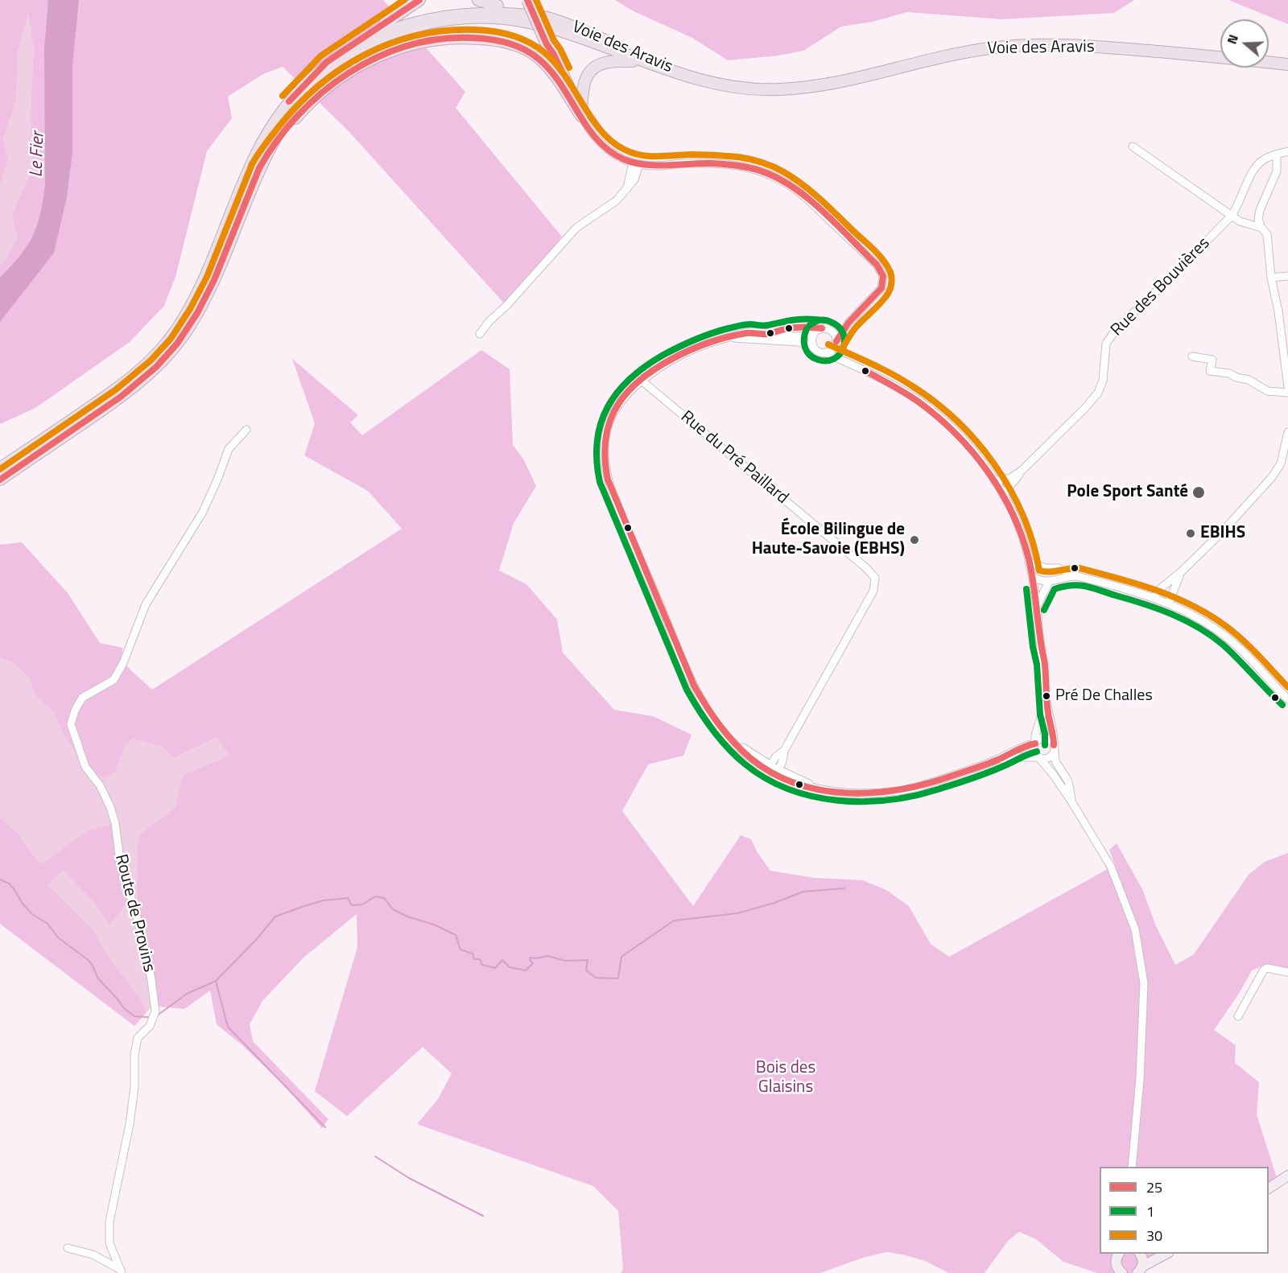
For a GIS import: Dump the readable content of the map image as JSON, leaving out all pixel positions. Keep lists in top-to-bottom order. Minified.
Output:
{"streets":{"highway":["Voie des Aravis"],"street":["Rue des Bouvières","Rue du Pré Paillard","Route de Provins"]},"water":["Le Fier"],"parks":["Bois des Glaisins"],"places":["Pole Sport Santé","EBIHS","École Bilingue de Haute-Savoie (EBHS)","Pré De Challes"],"lines":["transit line 25","transit line 30","transit line 1"],"legend":["25","1","30"],"north":"left"}
